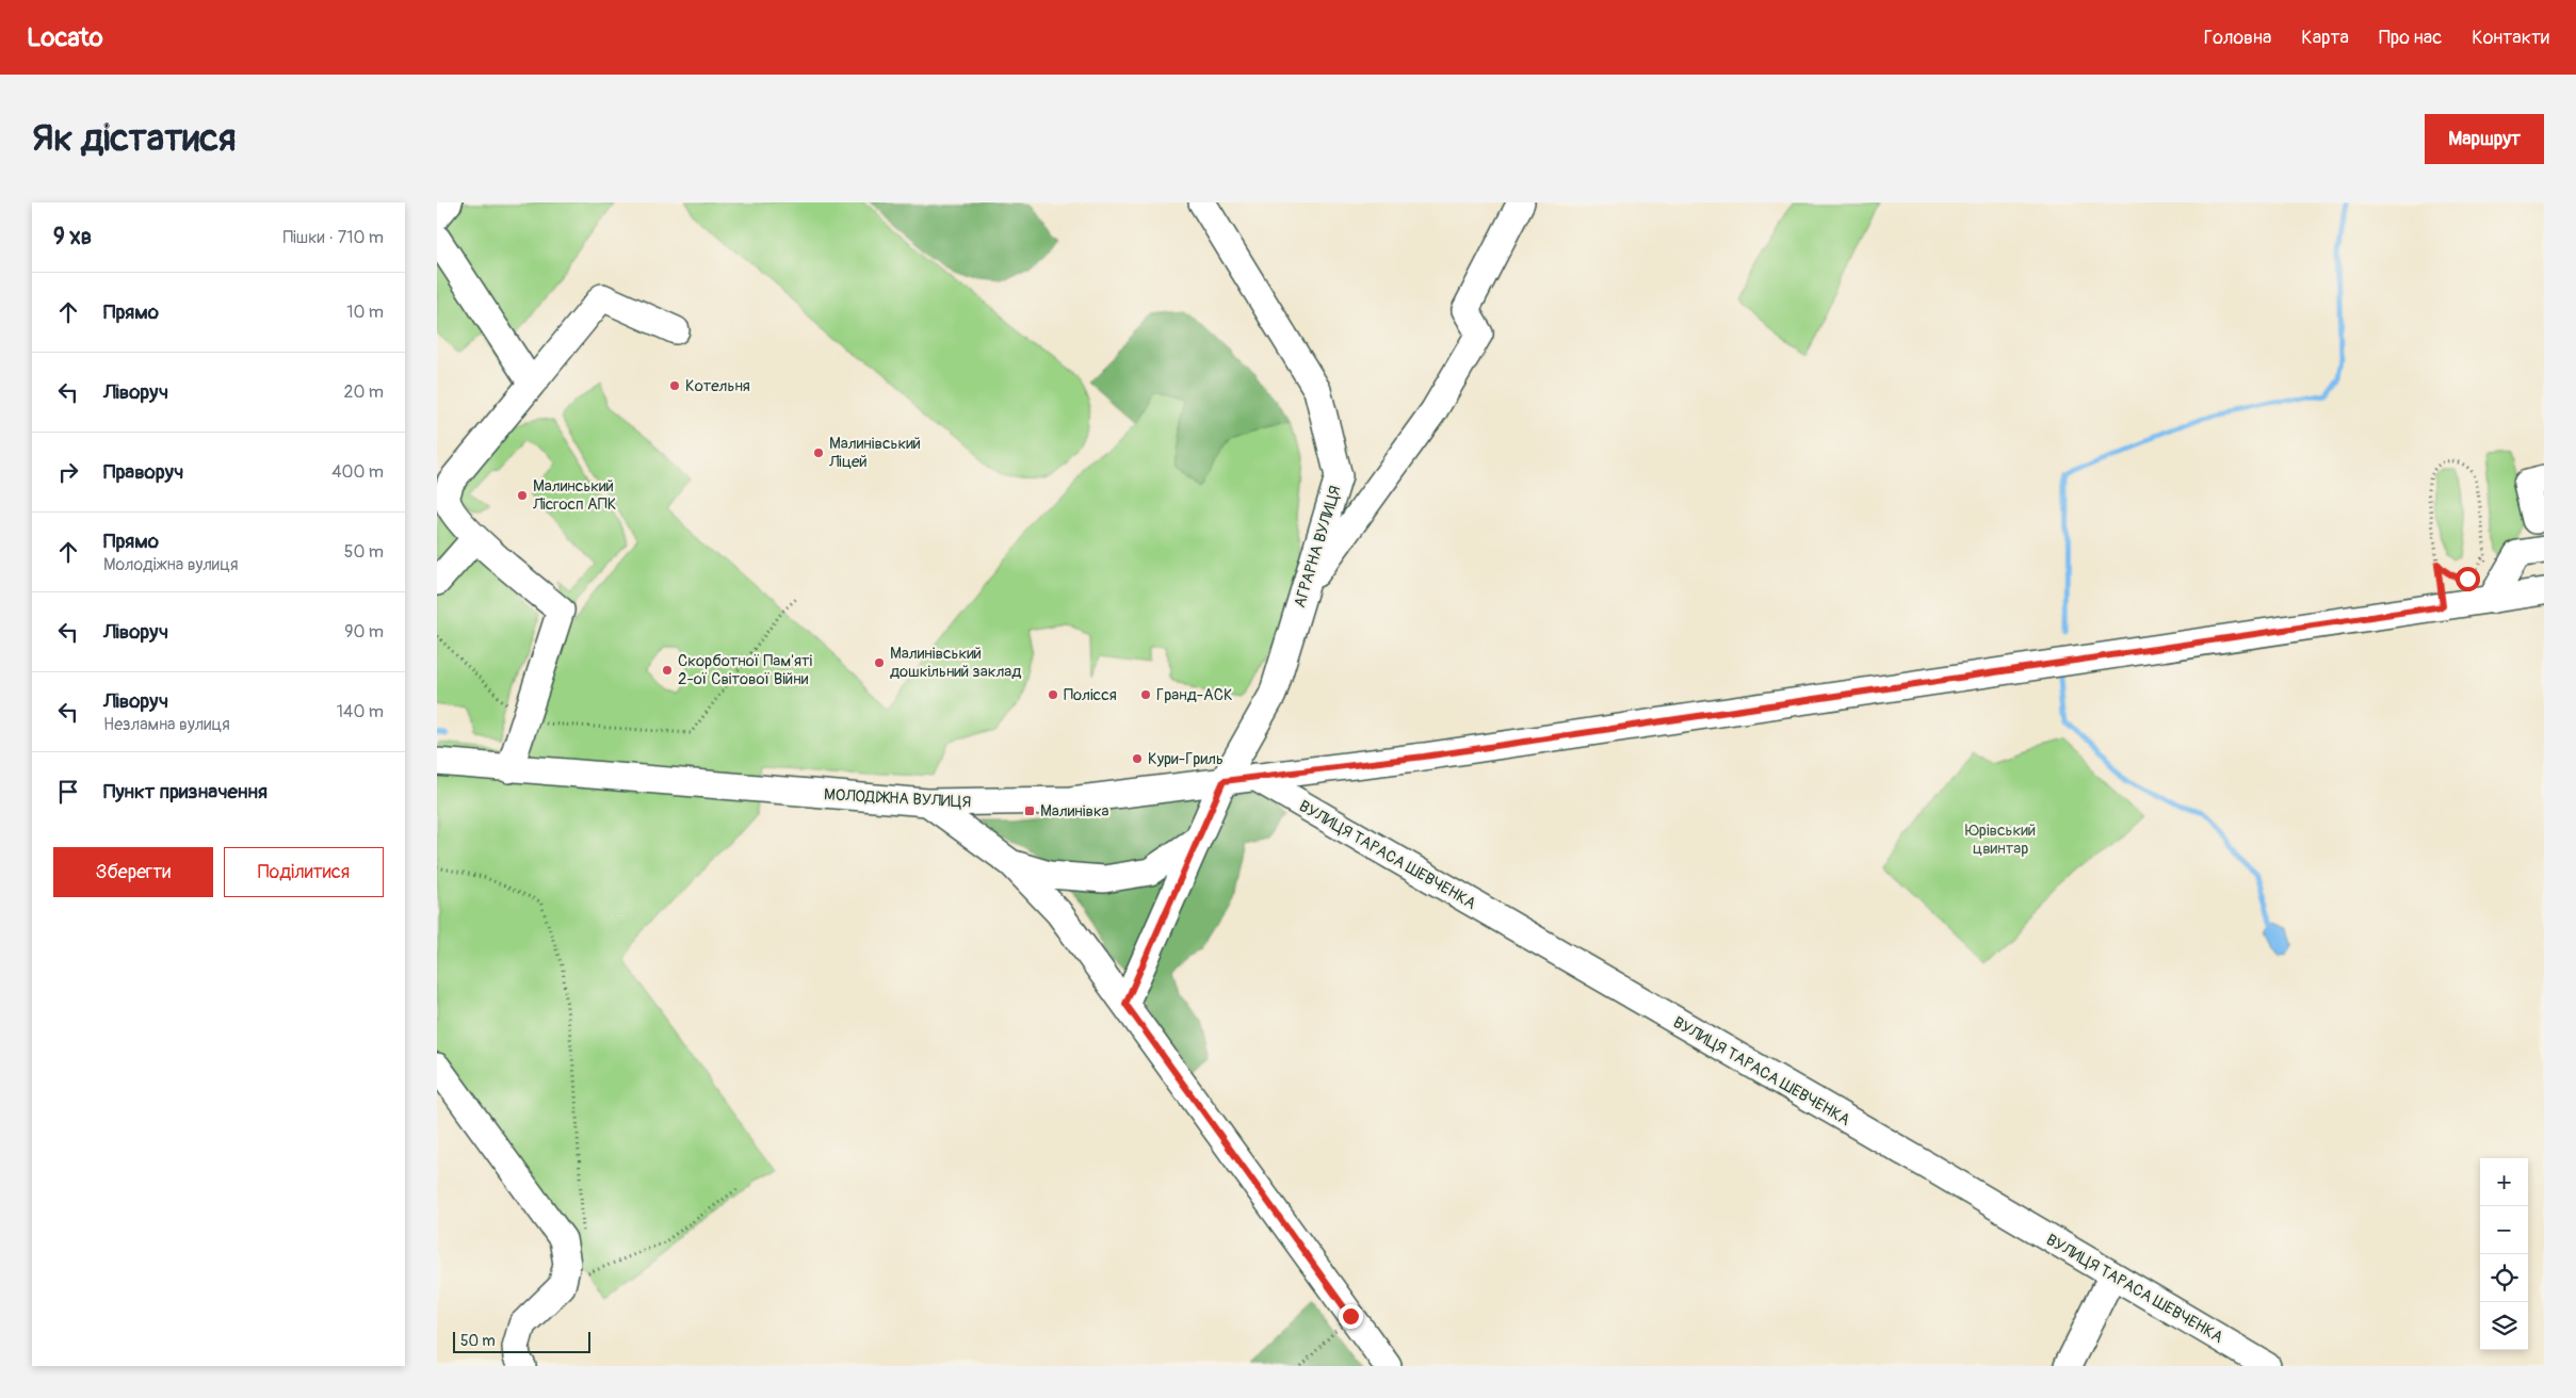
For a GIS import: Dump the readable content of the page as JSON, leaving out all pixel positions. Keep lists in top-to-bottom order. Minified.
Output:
{"streets":{"street":["АГРАРНА ВУЛИЦЯ","МОЛОДІЖНА ВУЛИЦЯ","ВУЛИЦЯ ТАРАСА ШЕВЧЕНКА"]},"crossings":[["АГРАРНА ВУЛИЦЯ","МОЛОДІЖНА ВУЛИЦЯ"],["МОЛОДІЖНА ВУЛИЦЯ","ВУЛИЦЯ ТАРАСА ШЕВЧЕНКА"]],"parks":["Юрівський цвинтар"],"places":{"other":["Котельня","Малинівський Ліцей","Малинський Лісгосп АПК","Малинівський дошкільний заклад","Скорботної Пам'яті 2-ої Світової Війни","Полісся","Гранд-АСК","Кури-Гриль"],"transit":["Малинівка"]},"scale_bar":"50 m","page":{"header":"Locato","nav":["Головна","Карта","Про нас","Контакти"],"buttons":["Маршрут",["Зберегти","Поділитися"]],"title":"Як дістатися","heading":["9 хв","Пішки · 710 m"],"list":[["Прямо","10 m"],["Ліворуч","20 m"],["Праворуч","400 m"],["Прямо","Молодіжна вулиця","50 m"],["Ліворуч","90 m"],["Ліворуч","Незламна вулиця","140 m"],"Пункт призначення"],"map_buttons":["+","−"],"scale":"50 m"}}
